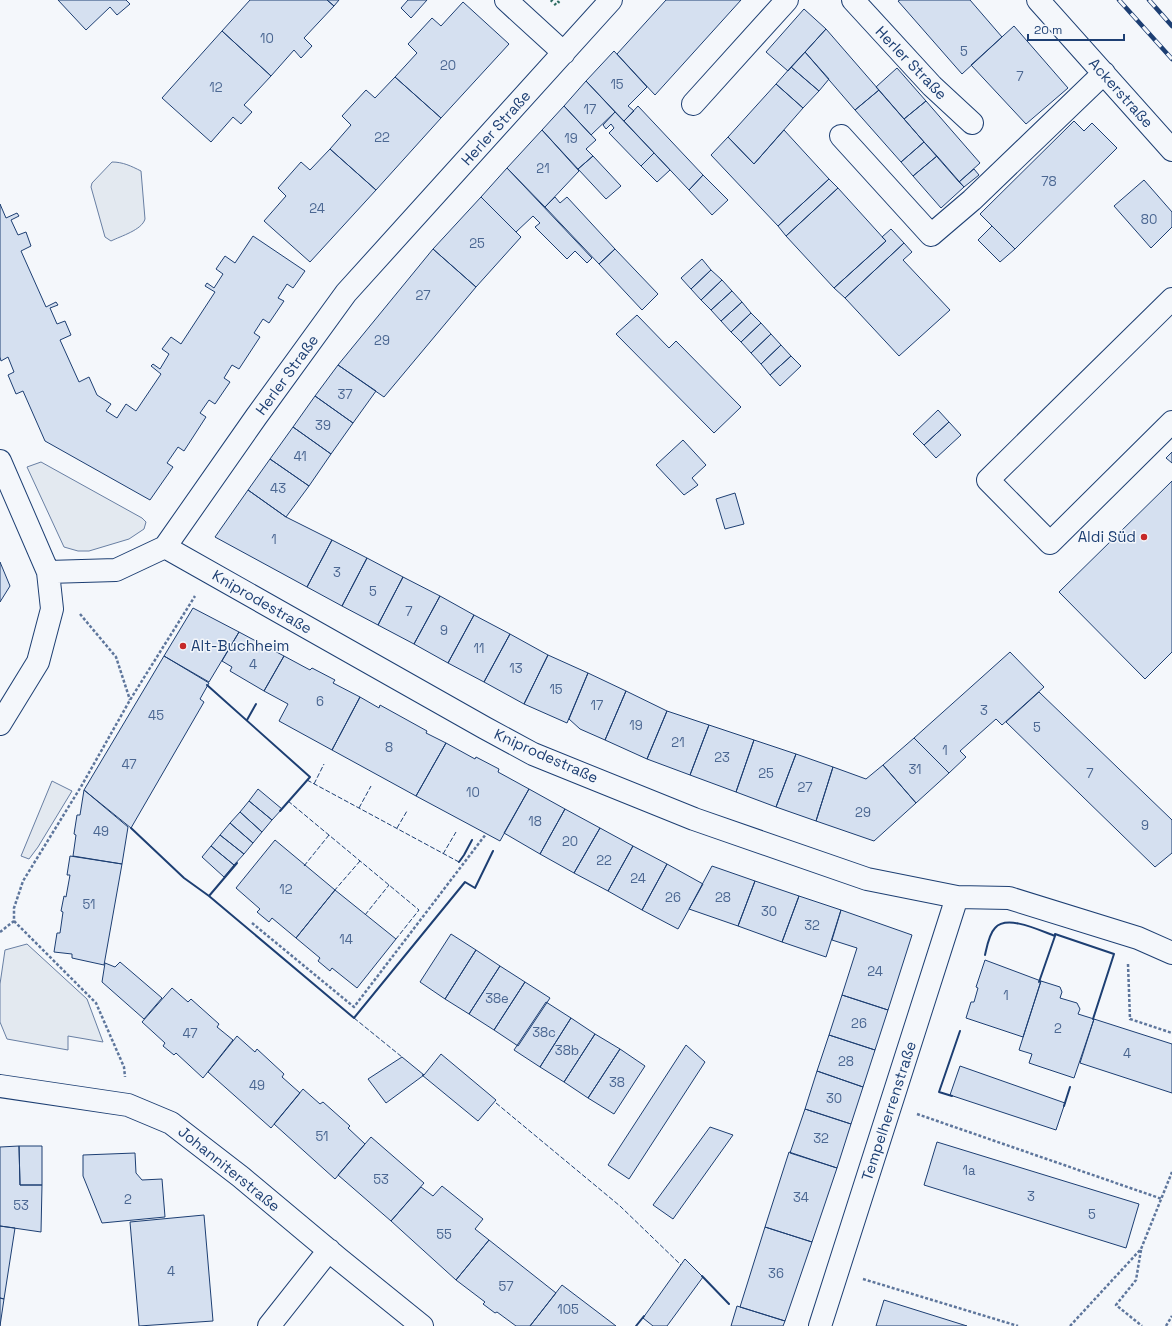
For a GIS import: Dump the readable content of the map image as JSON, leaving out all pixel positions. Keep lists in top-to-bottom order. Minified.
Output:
{"streets":{"street":["Herler Straße","Ackerstraße","Kniprodestraße","Tempelherrenstraße","Johanniterstraße"]},"crossings":[["Herler Straße","Kniprodestraße"],["Kniprodestraße","Tempelherrenstraße"]],"places":["Aldi Süd","Alt-Buchheim"],"house_numbers":["10","5","20","7","15","12","17","22","19","21","78","24","80","25","27","29","37","39","41","43","1","3","5","7","9","11","4","13","15","6","17","3","45","19","5","21","8","1","23","47","31","25","7","27","10","29","18","9","49","20","22","24","12","26","28","51","30","32","14","24","1","38e","26","2","38c","47","38b","4","28","38","49","30","51","32","1a","53","3","34","2","53","5","55","4","36","57","105"],"scale_bar":"20 m"}
